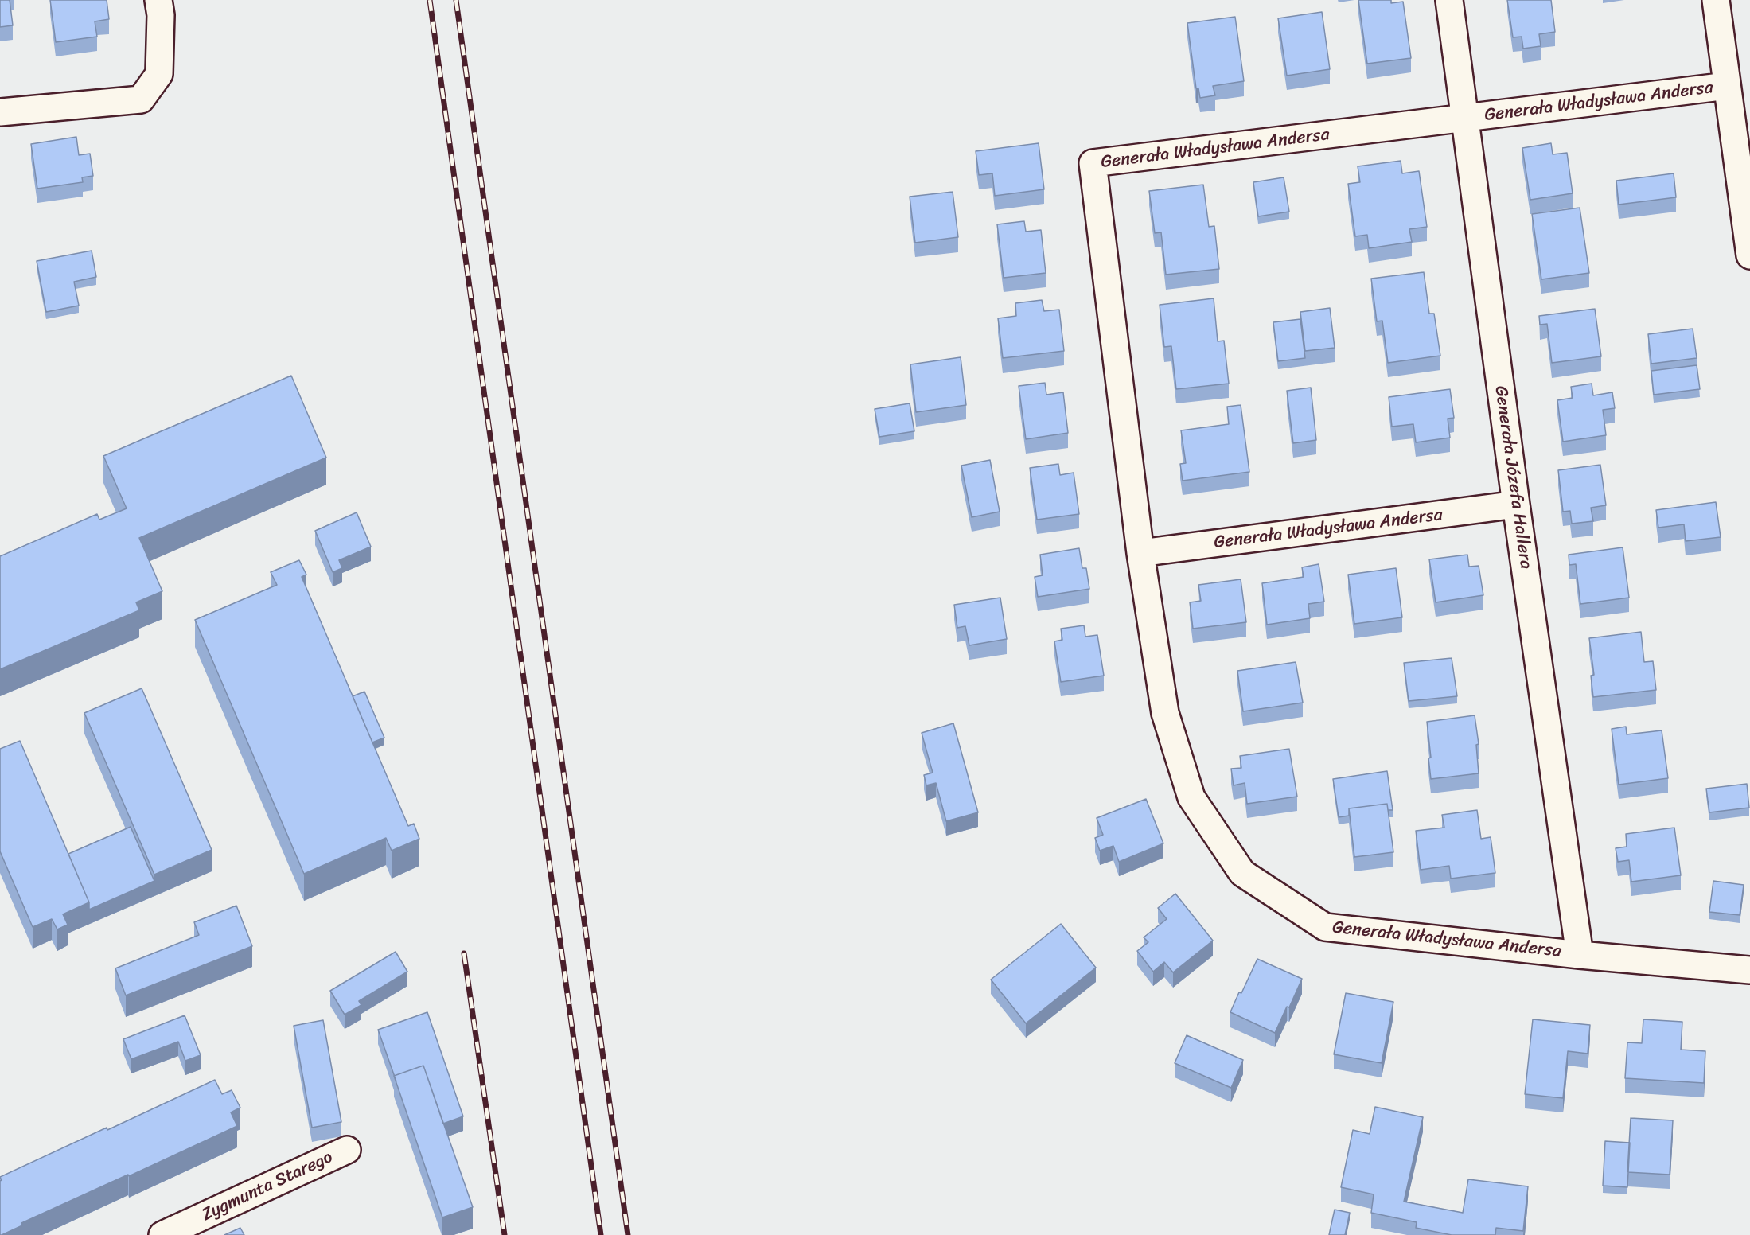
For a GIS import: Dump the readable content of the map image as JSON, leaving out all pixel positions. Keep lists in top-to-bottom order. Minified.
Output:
{"streets":{"street":["Generała Władysława Andersa","Generała Józefa Hallera","Zygmunta Starego"]},"crossings":[["Generała Władysława Andersa","Generała Józefa Hallera"]]}
